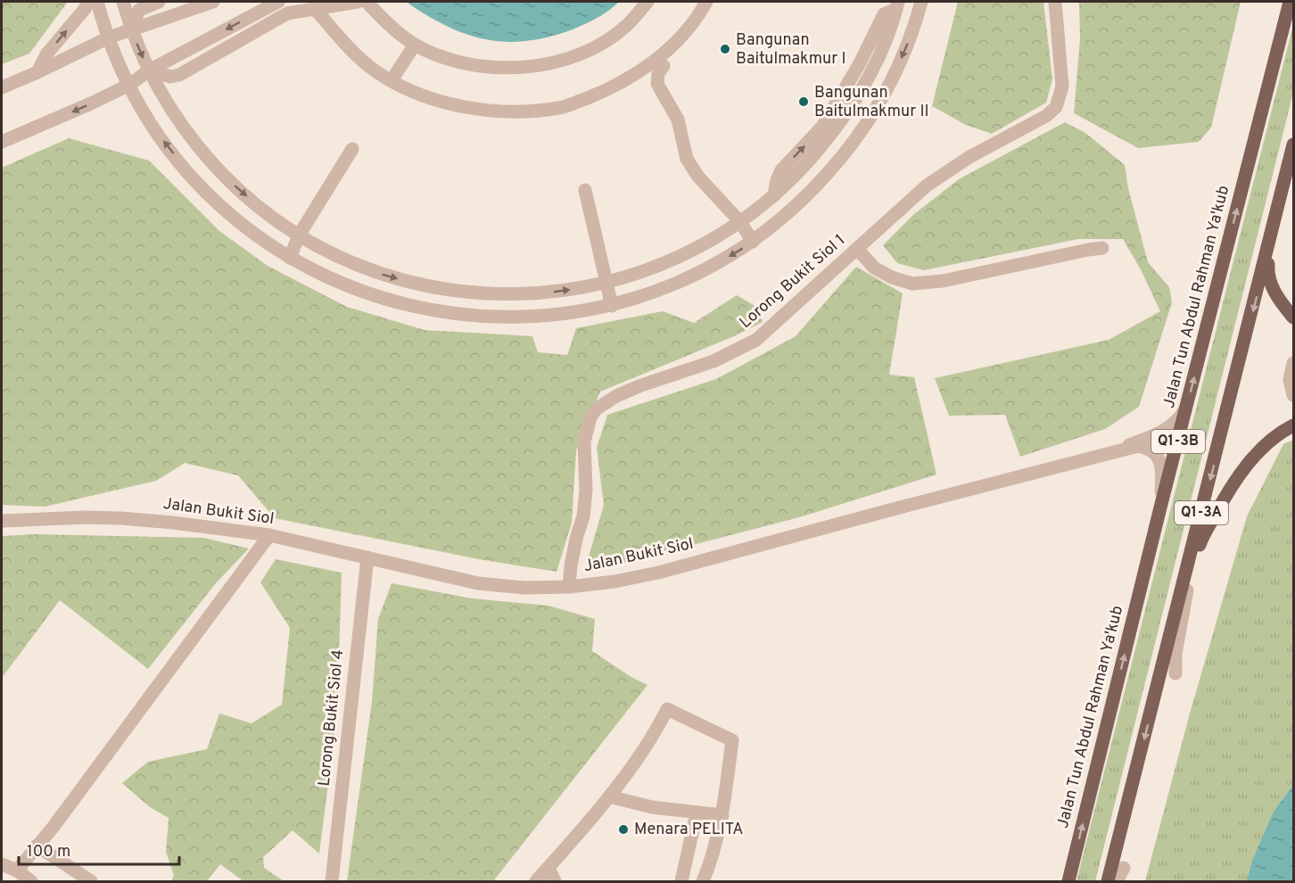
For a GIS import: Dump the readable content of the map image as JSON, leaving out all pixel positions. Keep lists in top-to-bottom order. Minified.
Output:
{"streets":{"main road":["Jalan Tun Abdul Rahman Ya'kub","Q1-3B","Q1-3A"],"street":["Lorong Bukit Siol 1","Jalan Bukit Siol","Lorong Bukit Siol 4"]},"crossings":[["Lorong Bukit Siol 1","Jalan Bukit Siol"],["Jalan Bukit Siol","Lorong Bukit Siol 4"]],"places":["Bangunan Baitulmakmur I","Bangunan Baitulmakmur II","Menara PELITA"],"scale_bar":"100 m"}
